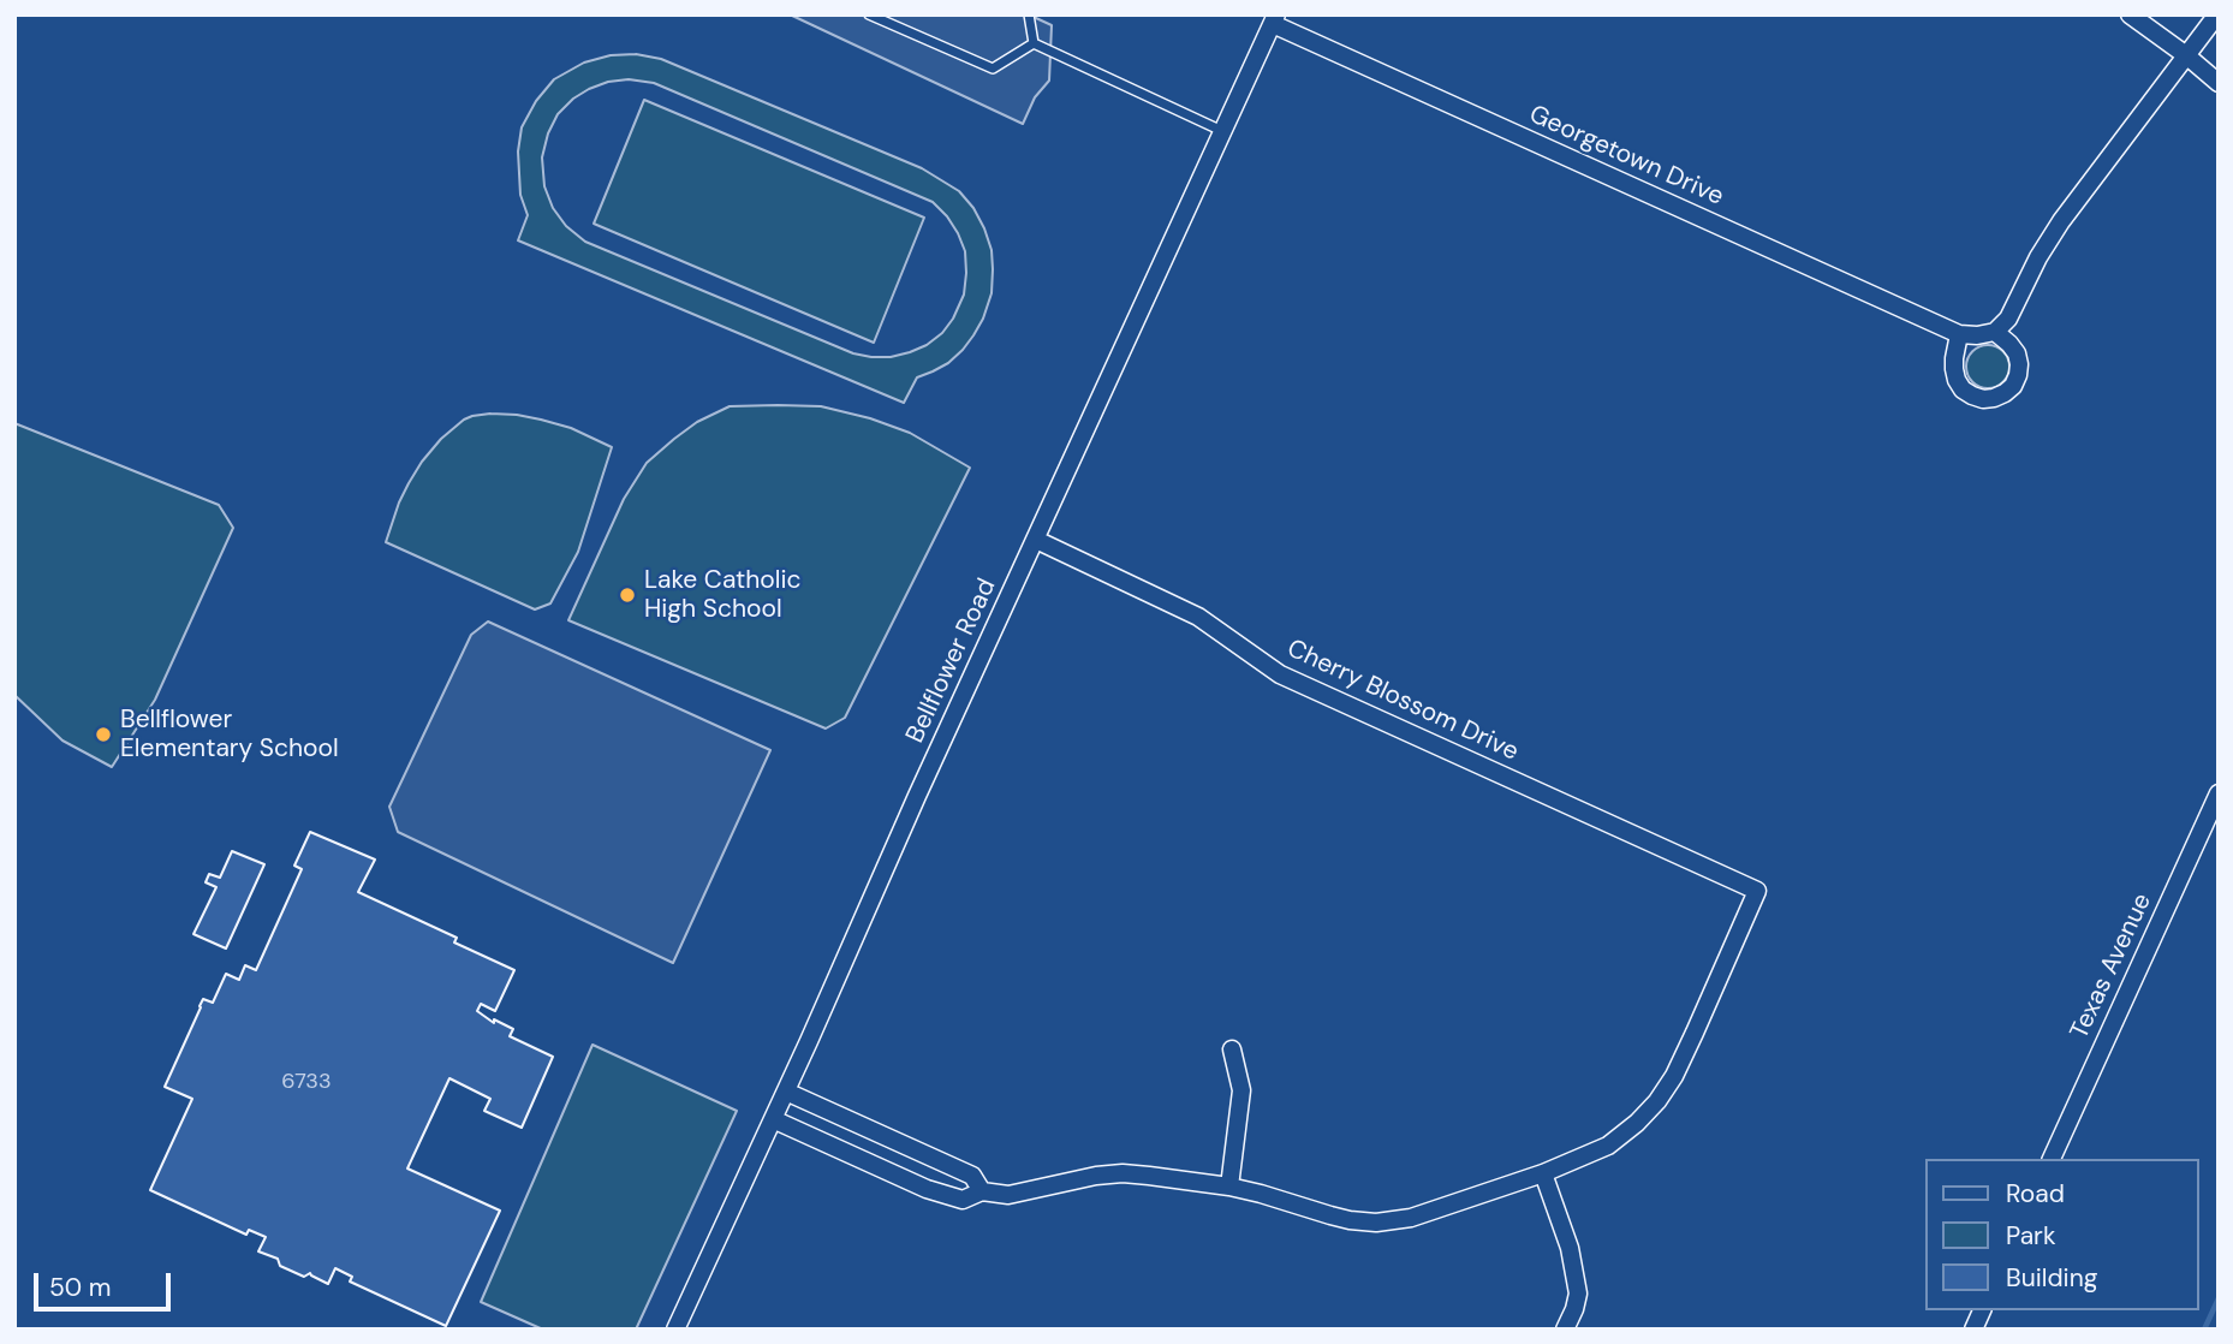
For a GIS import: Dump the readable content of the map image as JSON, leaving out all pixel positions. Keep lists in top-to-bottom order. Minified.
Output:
{"streets":{"street":["Georgetown Drive","Bellflower Road","Cherry Blossom Drive","Texas Avenue"]},"crossings":[["Georgetown Drive","Bellflower Road"],["Bellflower Road","Cherry Blossom Drive"]],"places":["Lake Catholic High School","Bellflower Elementary School"],"house_numbers":["6733"],"legend":["Road","Park","Building"],"scale_bar":"50 m"}
